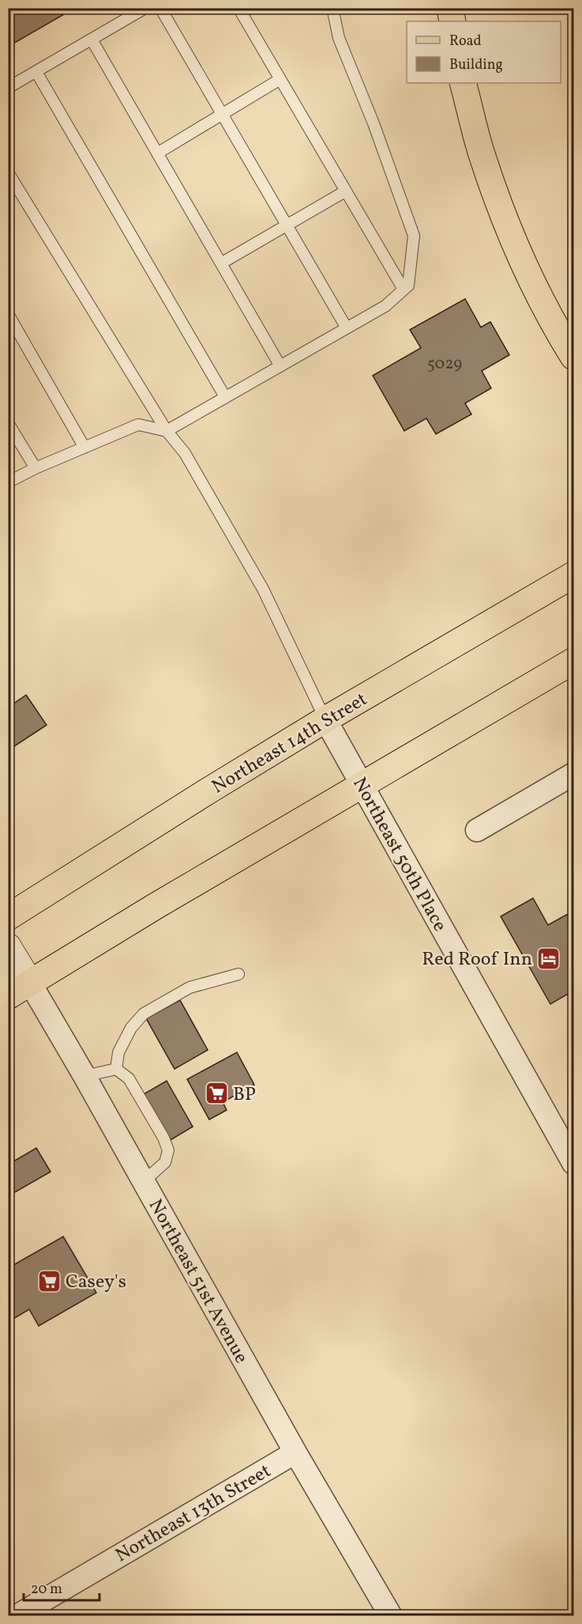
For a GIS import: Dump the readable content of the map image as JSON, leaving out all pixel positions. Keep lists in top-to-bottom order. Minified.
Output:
{"streets":{"main road":["Northeast 14th Street"],"street":["Northeast 50th Place","Northeast 51st Avenue","Northeast 13th Street"]},"crossings":[["Northeast 14th Street","Northeast 50th Place"],["Northeast 51st Avenue","Northeast 13th Street"]],"places":{"hotel":["Red Roof Inn"],"supermarket":["BP","Casey's"]},"house_numbers":["5029"],"legend":["Road","Building"],"scale_bar":"20 m"}
